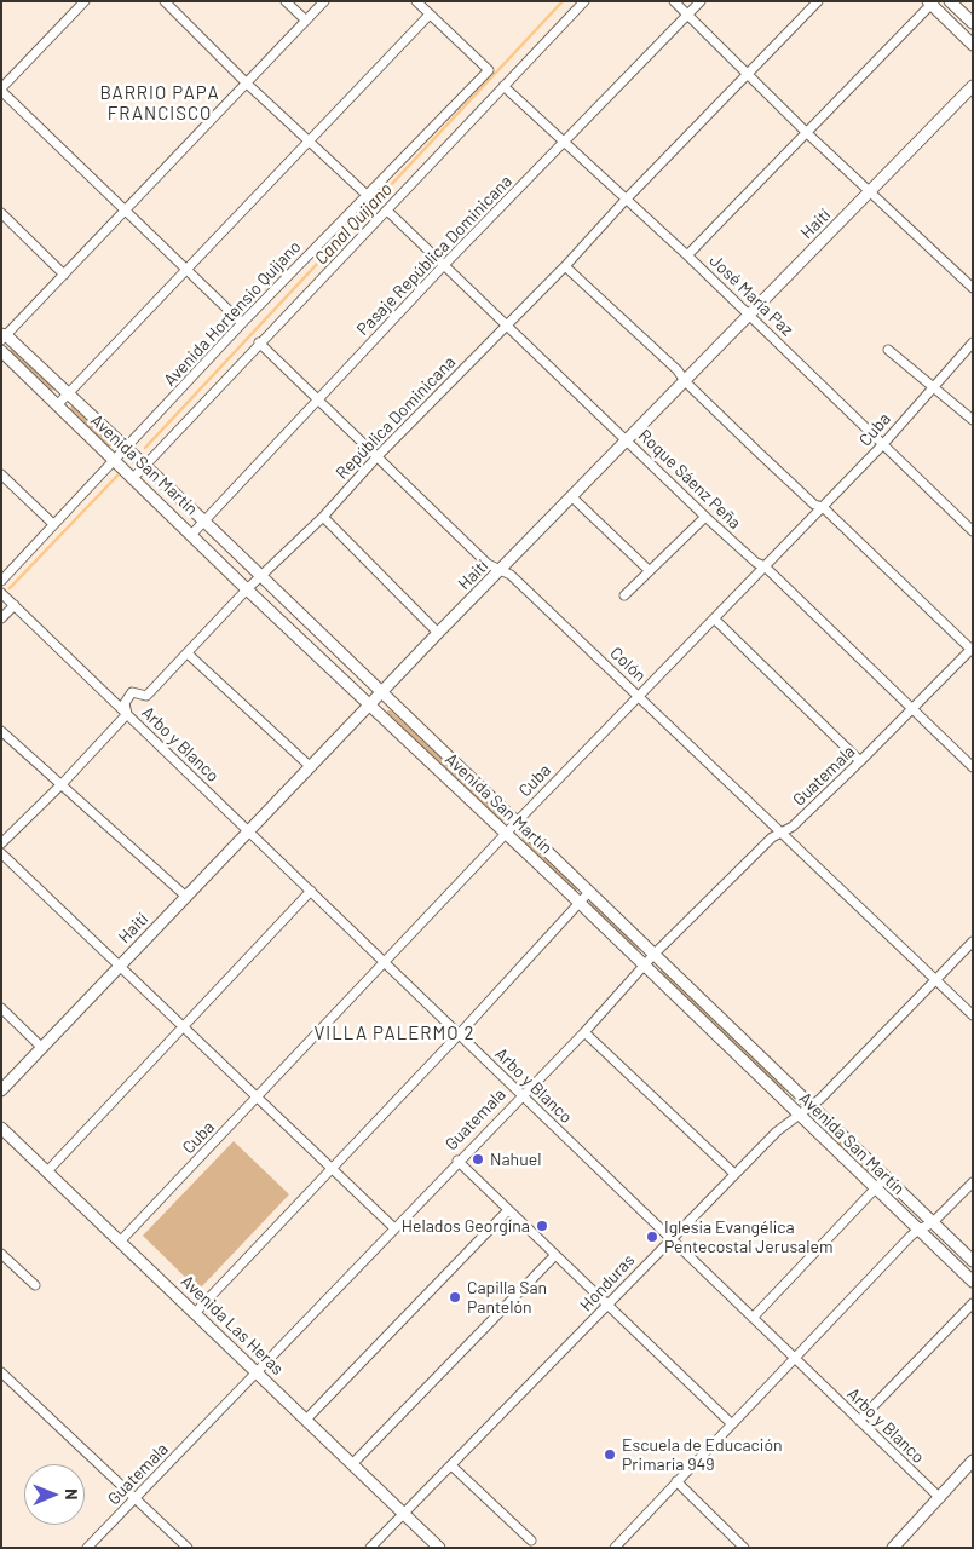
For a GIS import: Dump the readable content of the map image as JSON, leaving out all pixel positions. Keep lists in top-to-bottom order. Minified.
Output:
{"streets":{"main road":["Haití","Avenida San Martín","Avenida Las Heras"],"street":["Pasaje República Dominicana","José María Paz","Avenida Hortensio Quijano","República Dominicana","Cuba","Roque Sáenz Peña","Colón","Arbo y Blanco","Guatemala","Honduras"]},"crossings":[["Haití","José María Paz"],["Haití","Avenida San Martín"],["Haití","Roque Sáenz Peña"],["Haití","Colón"],["Haití","Arbo y Blanco"],["Pasaje República Dominicana","José María Paz"],["Pasaje República Dominicana","Avenida San Martín"],["Pasaje República Dominicana","Roque Sáenz Peña"],["Pasaje República Dominicana","Colón"],["José María Paz","República Dominicana"],["José María Paz","Cuba"],["Avenida Hortensio Quijano","Avenida San Martín"],["República Dominicana","Avenida San Martín"],["República Dominicana","Roque Sáenz Peña"],["República Dominicana","Colón"],["República Dominicana","Arbo y Blanco"],["Cuba","Avenida San Martín"],["Cuba","Roque Sáenz Peña"],["Cuba","Colón"],["Cuba","Arbo y Blanco"],["Cuba","Avenida Las Heras"],["Avenida San Martín","Guatemala"],["Avenida San Martín","Honduras"],["Roque Sáenz Peña","Guatemala"],["Colón","Guatemala"],["Colón","Honduras"],["Arbo y Blanco","Guatemala"],["Arbo y Blanco","Honduras"],["Guatemala","Avenida Las Heras"],["Honduras","Avenida Las Heras"]],"districts":["BARRIO PAPA FRANCISCO","VILLA PALERMO 2"],"water":["Canal Quijano"],"places":["Nahuel","Helados Georgina","Iglesia Evangélica Pentecostal Jerusalem","Capilla San Pantelón","Escuela de Educación Primaria 949"],"north":"right"}
